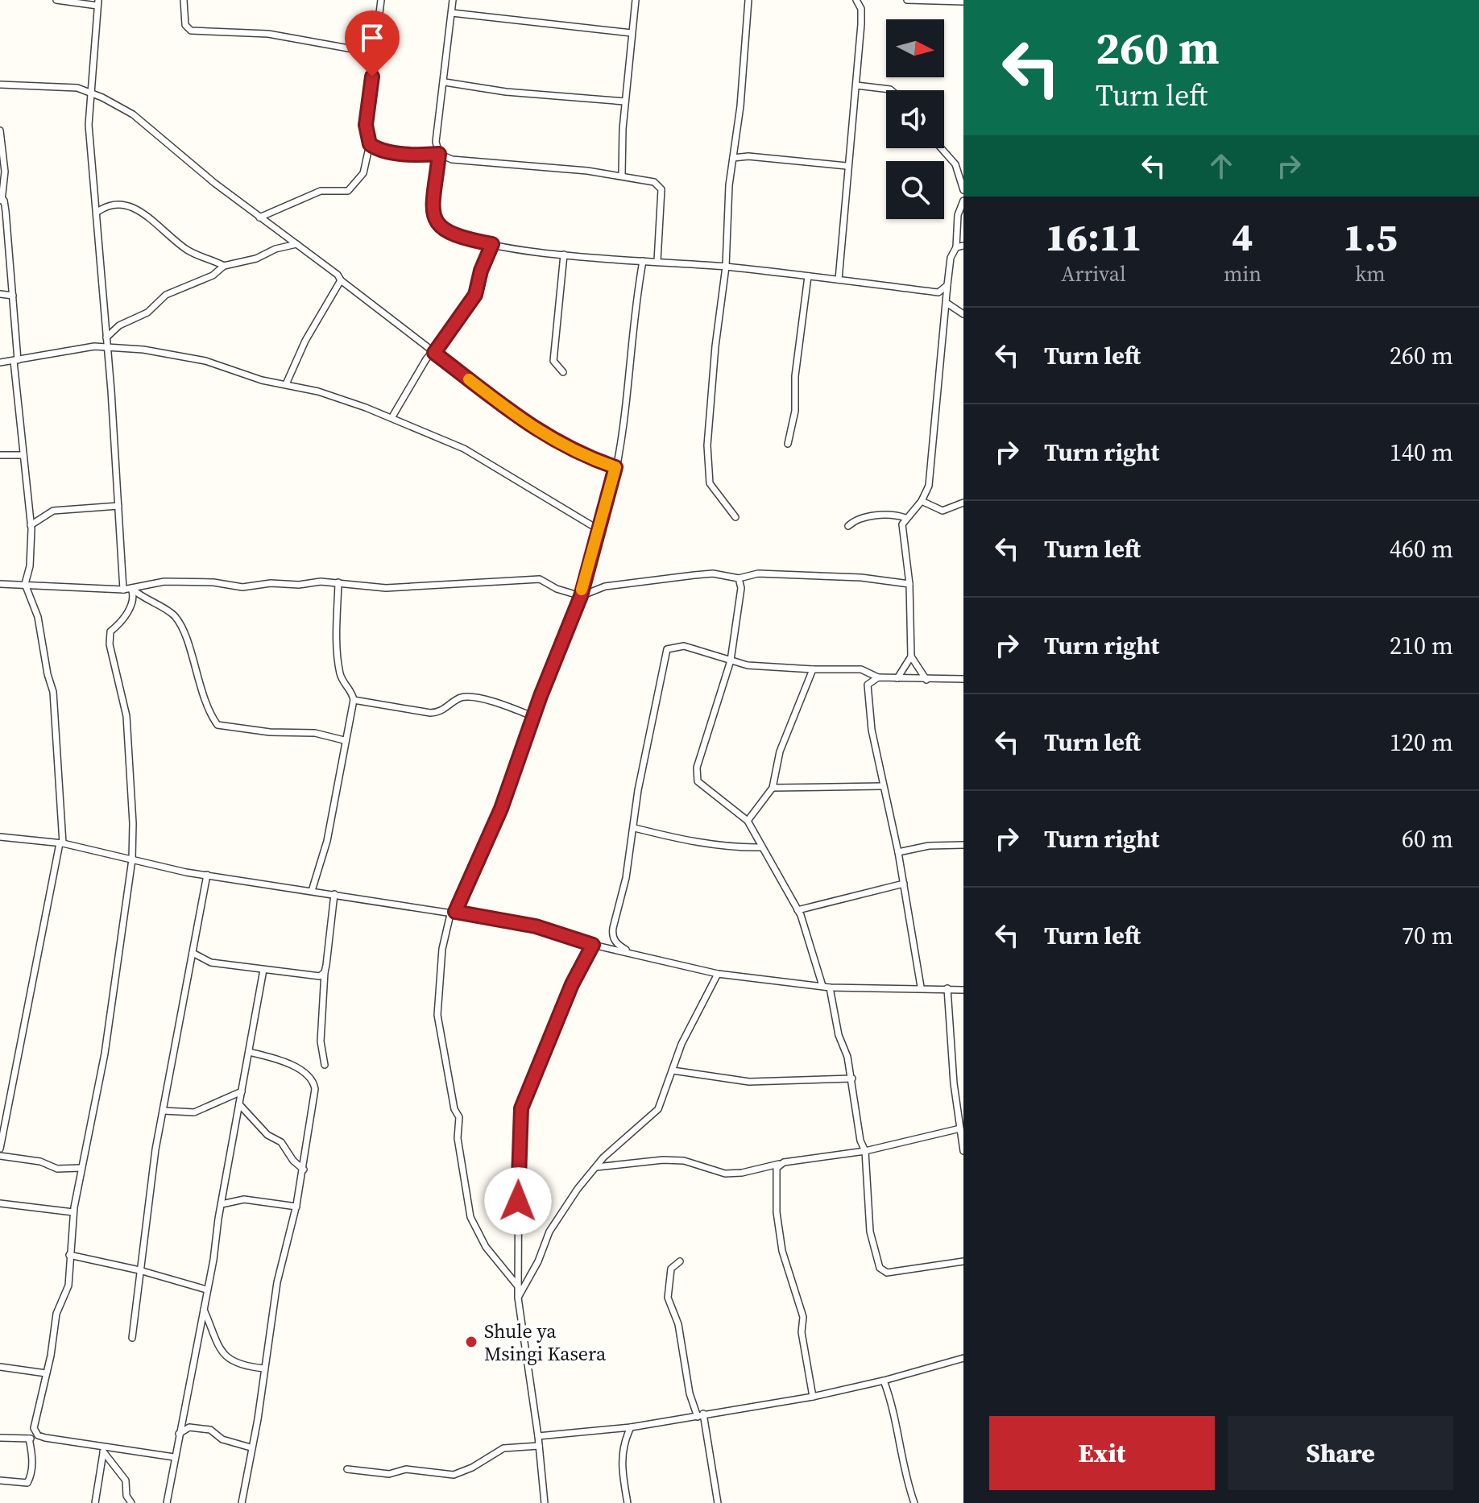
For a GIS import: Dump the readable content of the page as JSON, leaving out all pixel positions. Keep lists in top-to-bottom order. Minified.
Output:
{"places":["Shule ya Msingi Kasera"],"north":"right","page":{"turn":["260 m","Turn left"],"eta":["16:11","Arrival","4","min","1.5","km"],"list":[{"name":"Turn left","value":"260 m"},{"name":"Turn right","value":"140 m"},{"name":"Turn left","value":"460 m"},{"name":"Turn right","value":"210 m"},{"name":"Turn left","value":"120 m"},{"name":"Turn right","value":"60 m"},{"name":"Turn left","value":"70 m"}],"buttons":["Exit","Share"]}}
